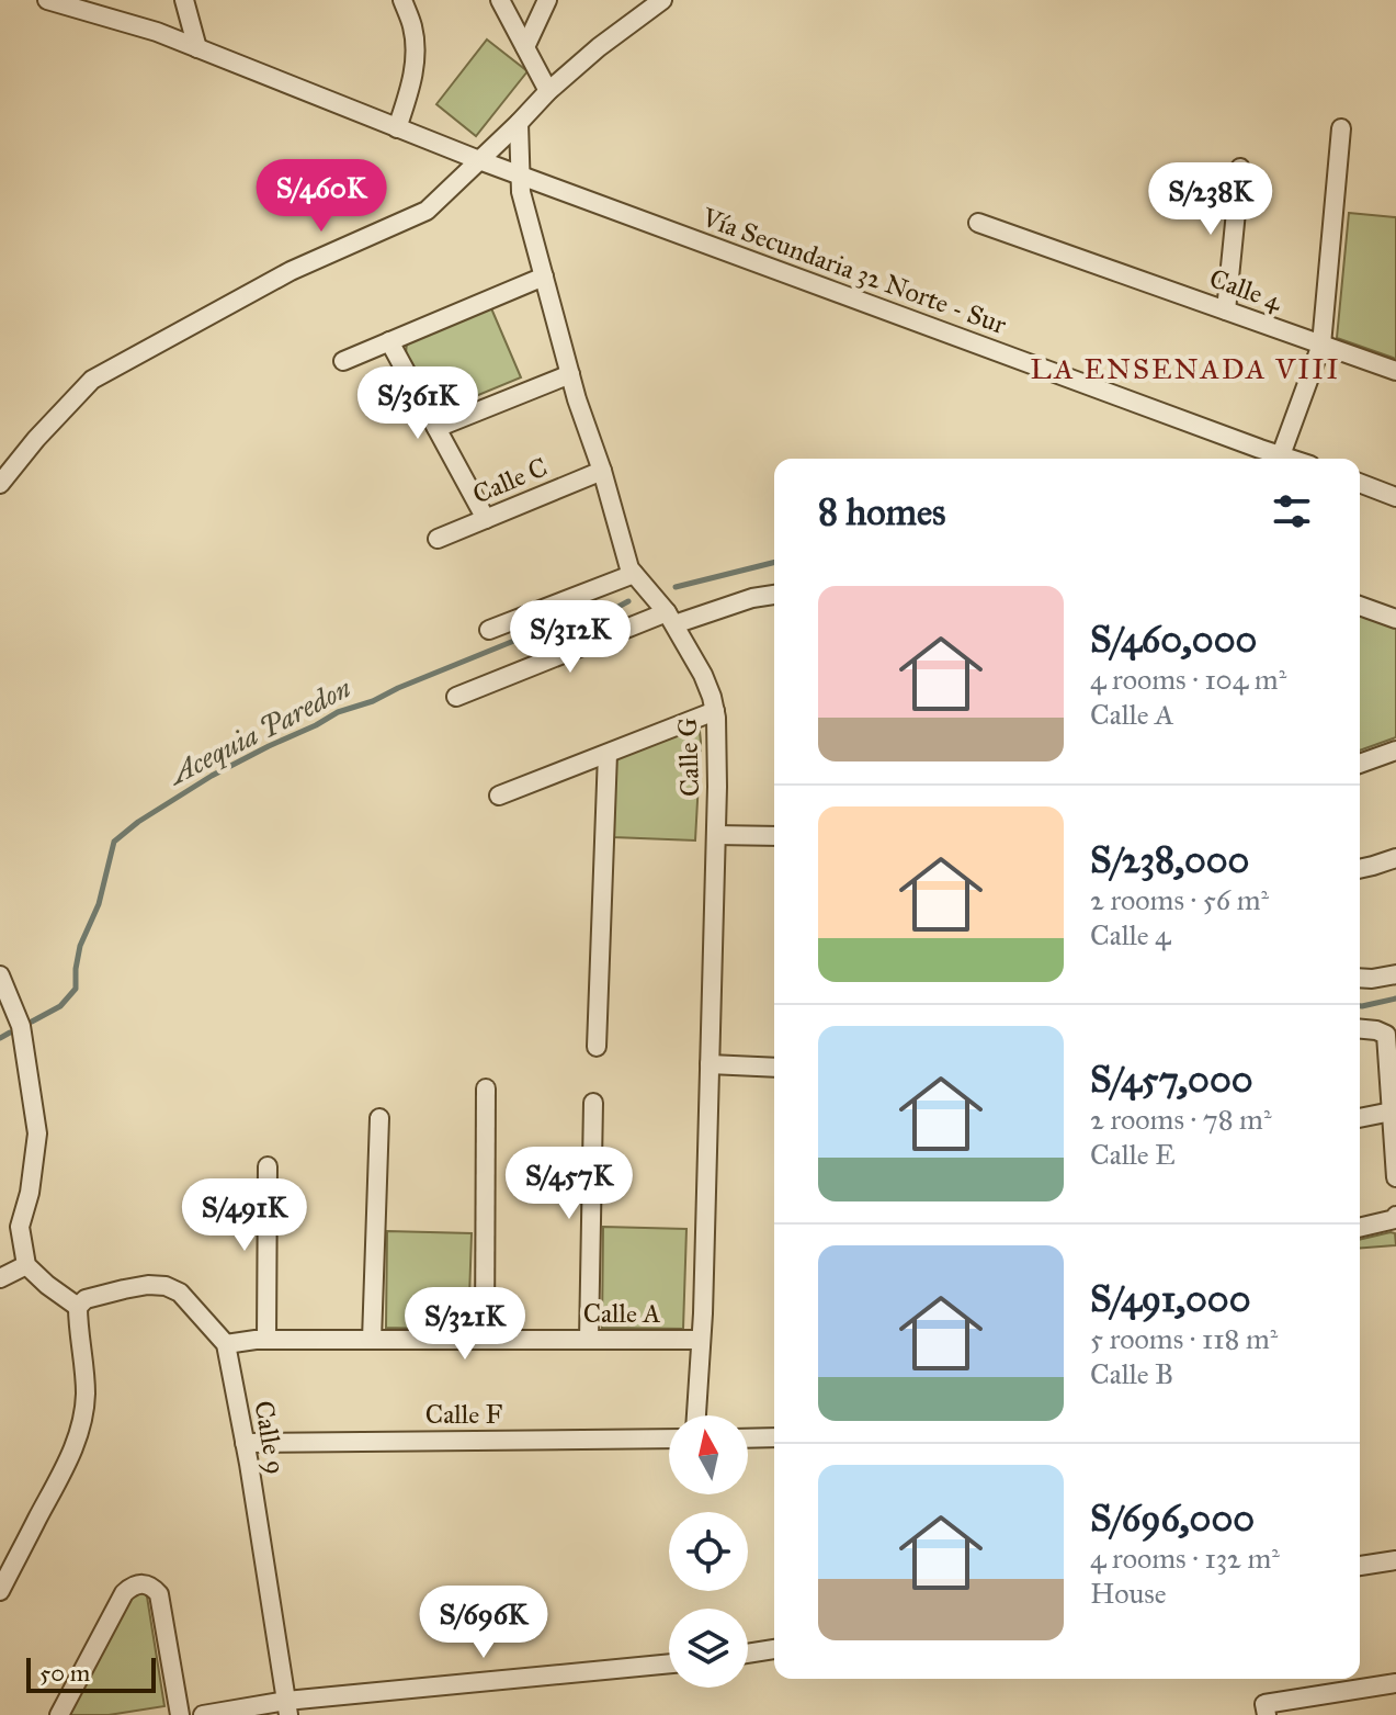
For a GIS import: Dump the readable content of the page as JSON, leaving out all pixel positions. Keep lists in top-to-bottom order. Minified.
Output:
{"streets":{"street":["Vía Secundaria 32 Norte - Sur","Calle 4","Calle C","Calle G","Calle A","Calle F","Calle 9"]},"crossings":[["Vía Secundaria 32 Norte - Sur","Calle G"],["Calle C","Calle G"],["Calle G","Calle A"],["Calle A","Calle 9"],["Calle F","Calle 9"]],"districts":["LA ENSENADA VIII"],"water":["Acequia Paredon"],"scale_bar":"50 m","north":"top","page":{"price":["S/460K","S/238K","S/361K","S/312K","S/457K","S/491K","S/321K","S/696K"],"heading":"8 homes","list":[{"name":"S/460,000","note":"4 rooms · 104 m² · Calle A"},{"name":"S/238,000","note":"2 rooms · 56 m² · Calle 4"},{"name":"S/457,000","note":"2 rooms · 78 m² · Calle E"},{"name":"S/491,000","note":"5 rooms · 118 m² · Calle B"},{"name":"S/696,000","note":"4 rooms · 132 m² · House"}],"scale":"50 m"}}
